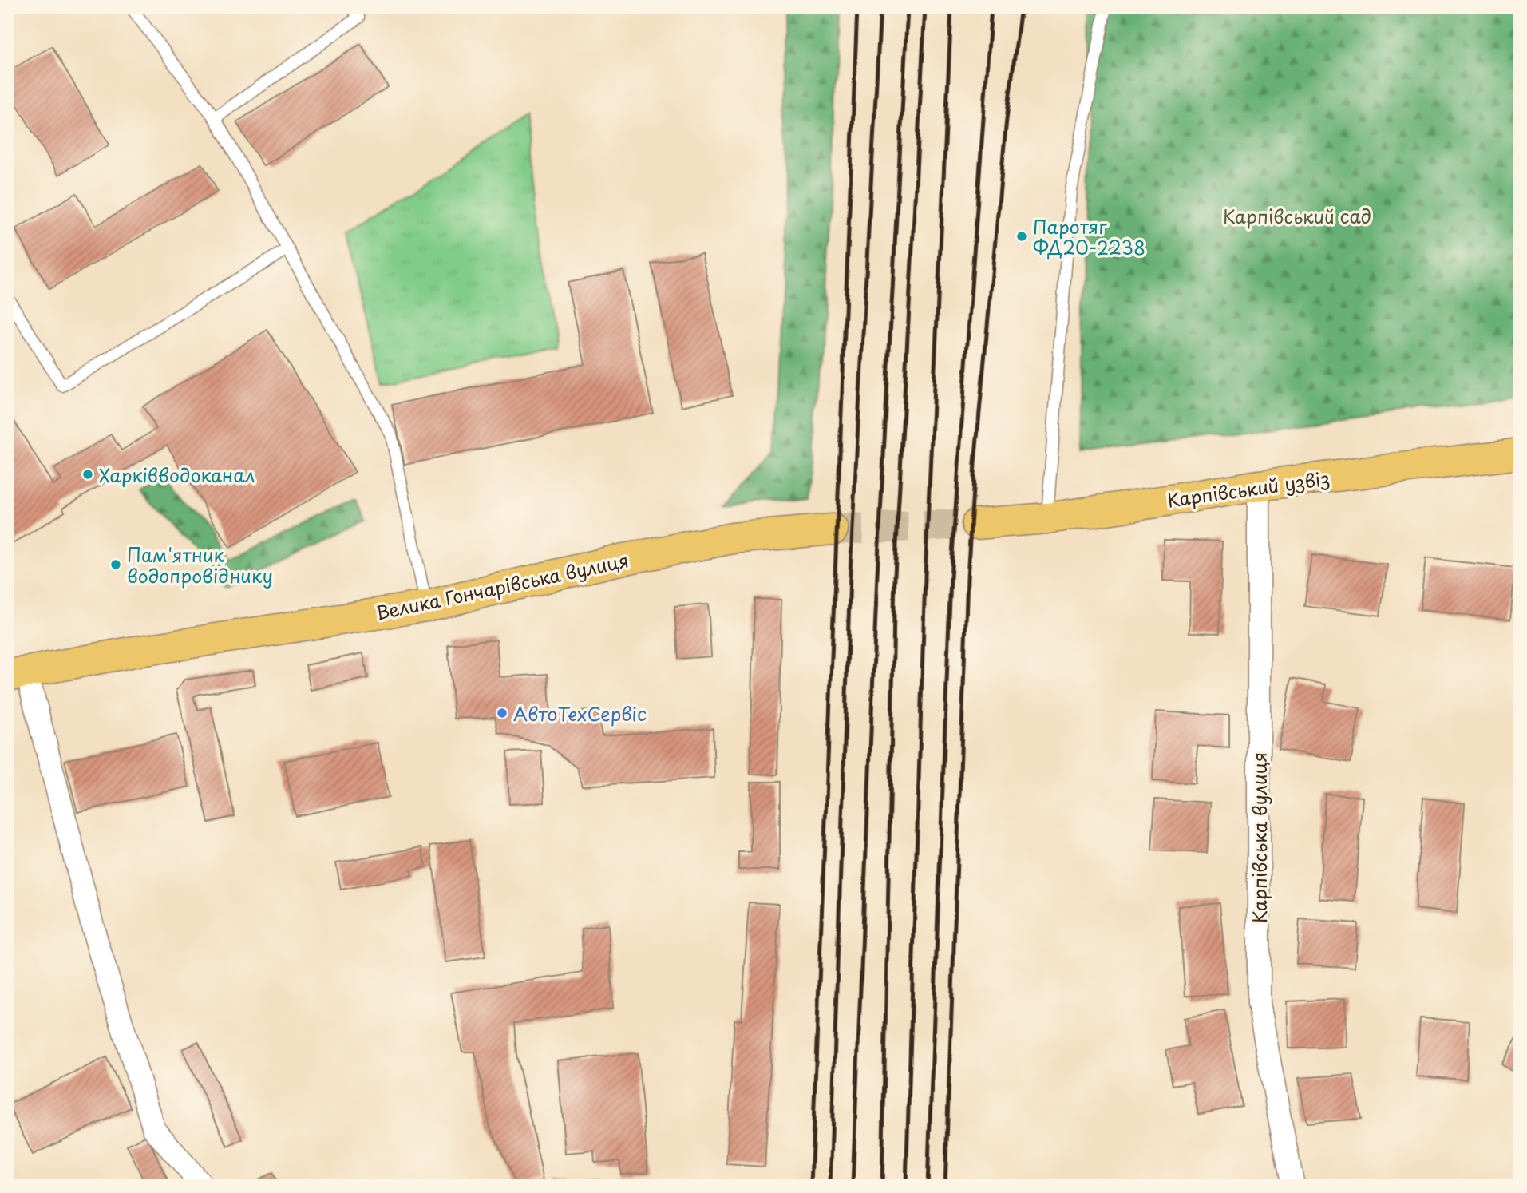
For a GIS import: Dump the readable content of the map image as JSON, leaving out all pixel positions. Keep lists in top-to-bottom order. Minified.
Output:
{"streets":{"main road":["Карпівський узвіз","Велика Гончарівська вулиця"],"street":["Карпівська вулиця"]},"crossings":[["Карпівський узвіз","Карпівська вулиця"]],"parks":["Карпівський сад"],"places":["Паротяг ФД20-2238","Харківводоканал","Пам'ятник водопровіднику","АвтоТехСервіс"]}
